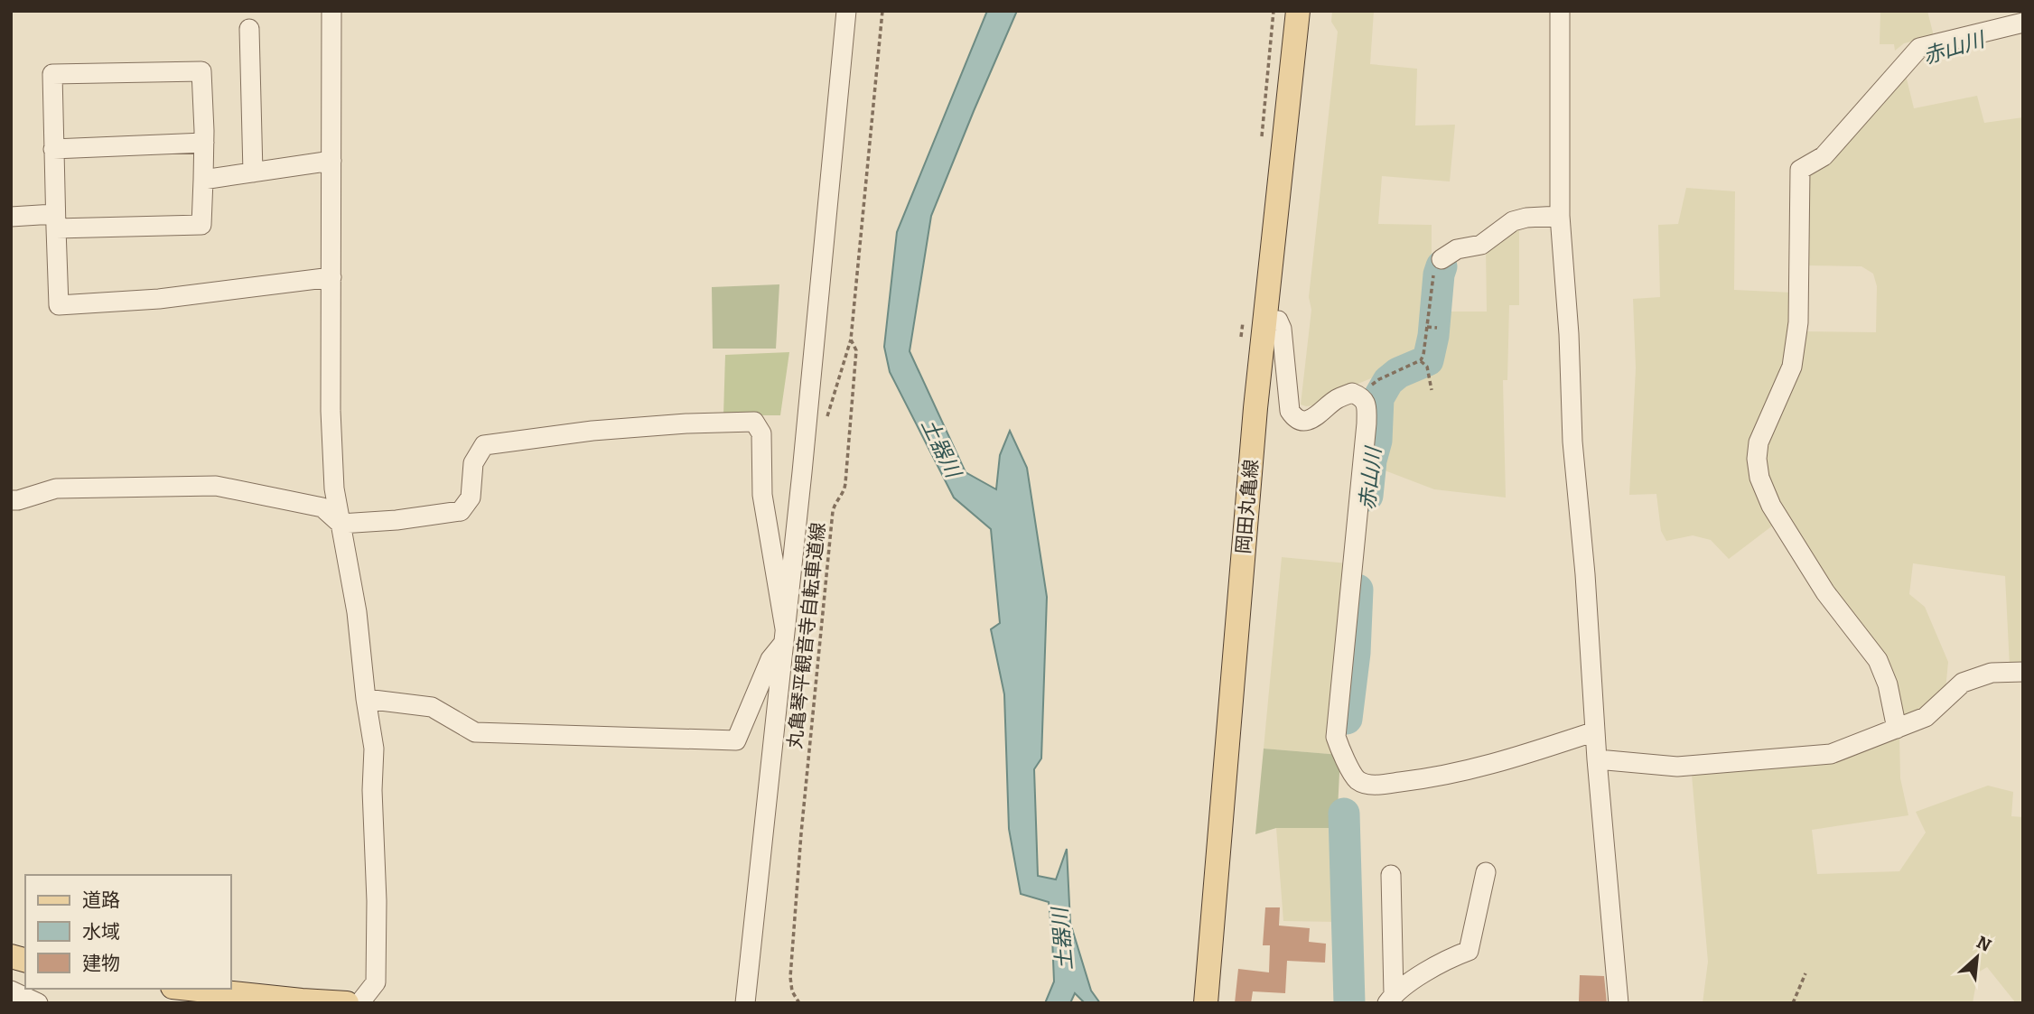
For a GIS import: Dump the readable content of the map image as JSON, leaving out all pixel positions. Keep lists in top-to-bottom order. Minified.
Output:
{"streets":{"main road":["岡田丸亀線"],"path":["丸亀琴平観音寺自転車道線"]},"water":["赤山川","土器川"],"legend":["道路","水域","建物"],"north":"top right"}
